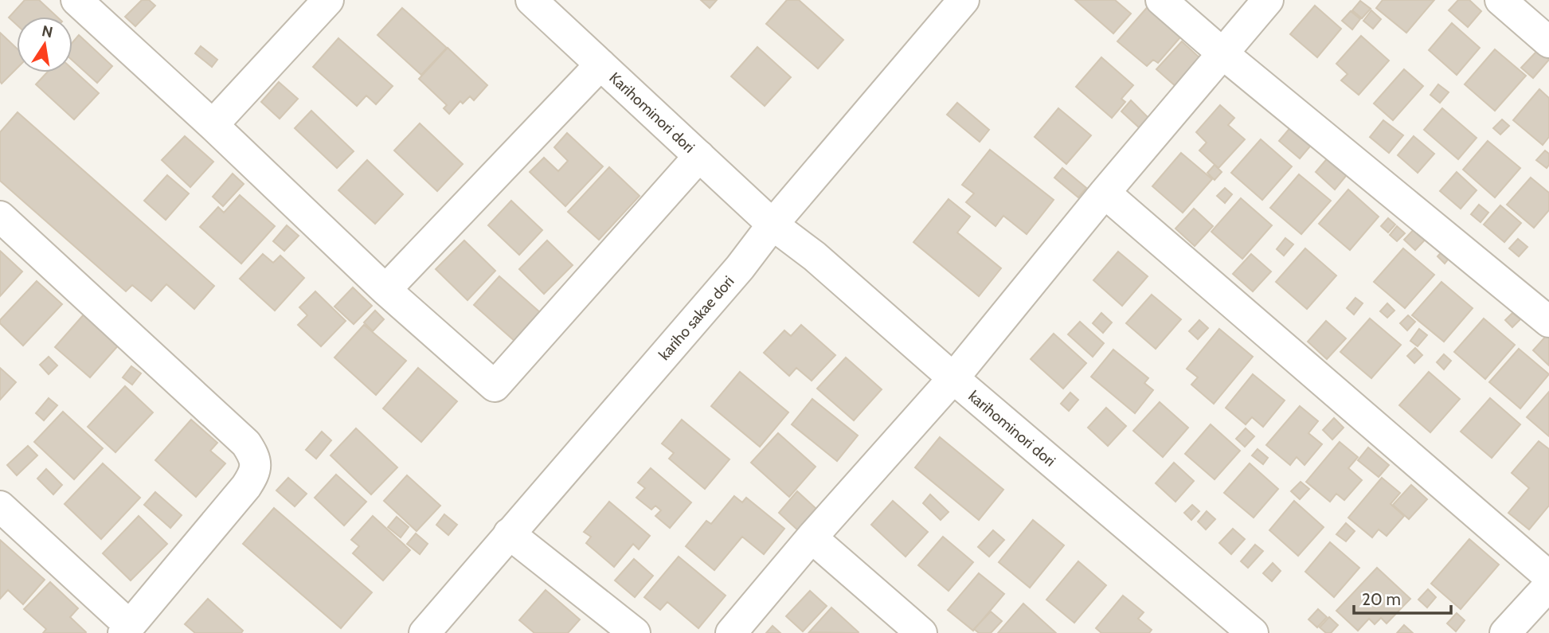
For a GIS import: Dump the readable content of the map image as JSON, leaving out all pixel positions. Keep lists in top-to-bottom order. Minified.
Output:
{"streets":{"street":["Karihominori dori","kariho sakae dori","karihominori dori"]},"crossings":[["Karihominori dori","kariho sakae dori"],["Karihominori dori","karihominori dori"],["kariho sakae dori","karihominori dori"]],"scale_bar":"20 m","north":"top"}
